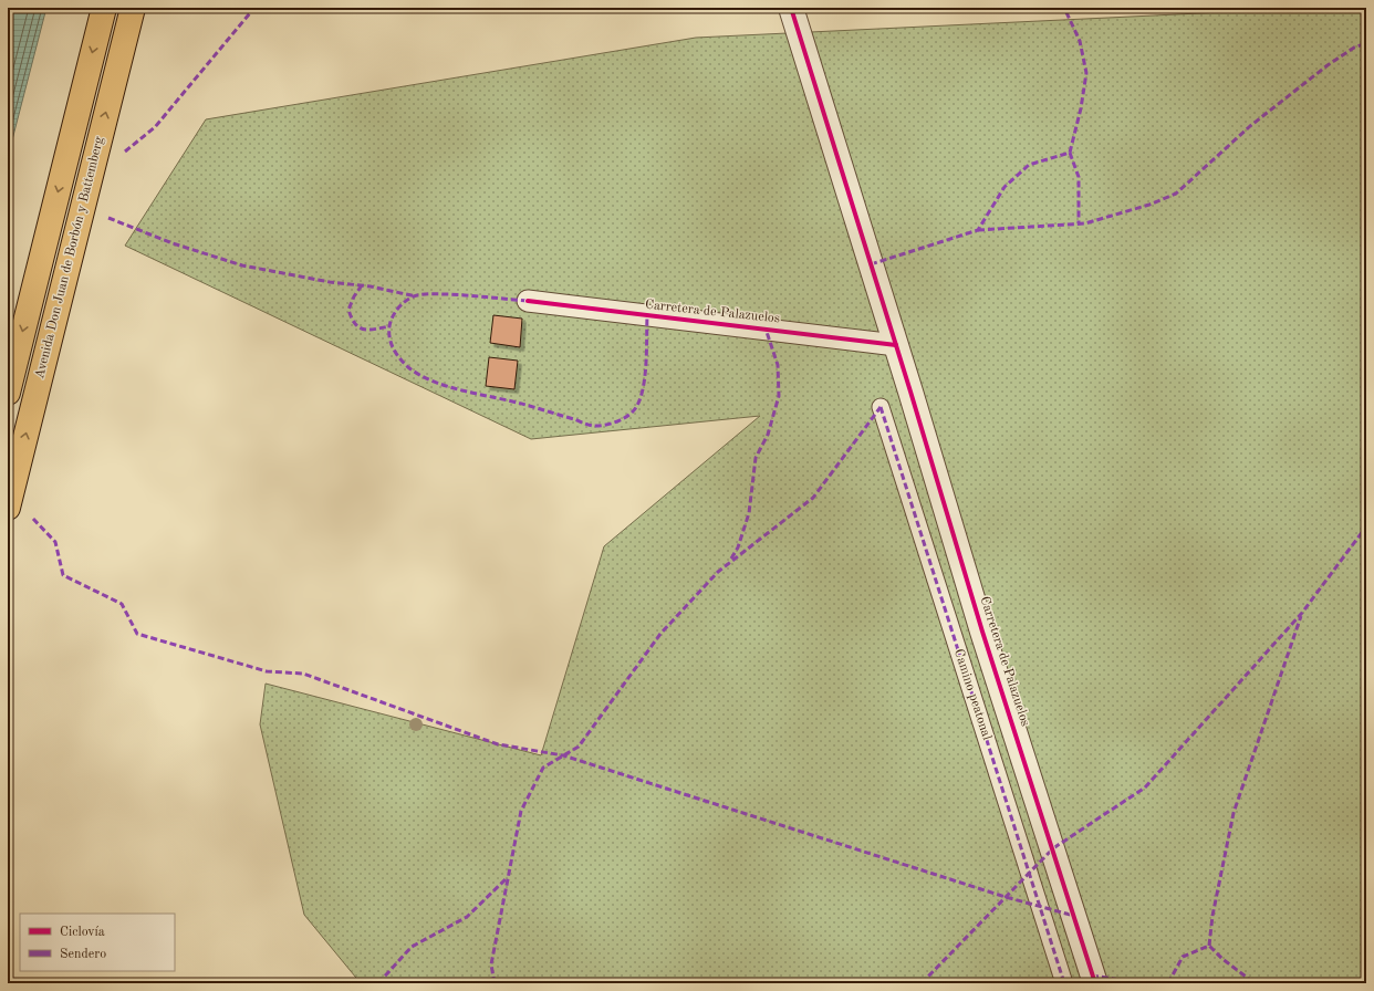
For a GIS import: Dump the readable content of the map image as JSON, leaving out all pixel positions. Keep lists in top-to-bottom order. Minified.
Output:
{"streets":{"main road":["Avenida Don Juan de Borbón y Battemberg"],"street":["Carretera de Palazuelos","Camino peatonal"]},"legend":["Ciclovía","Sendero"]}
